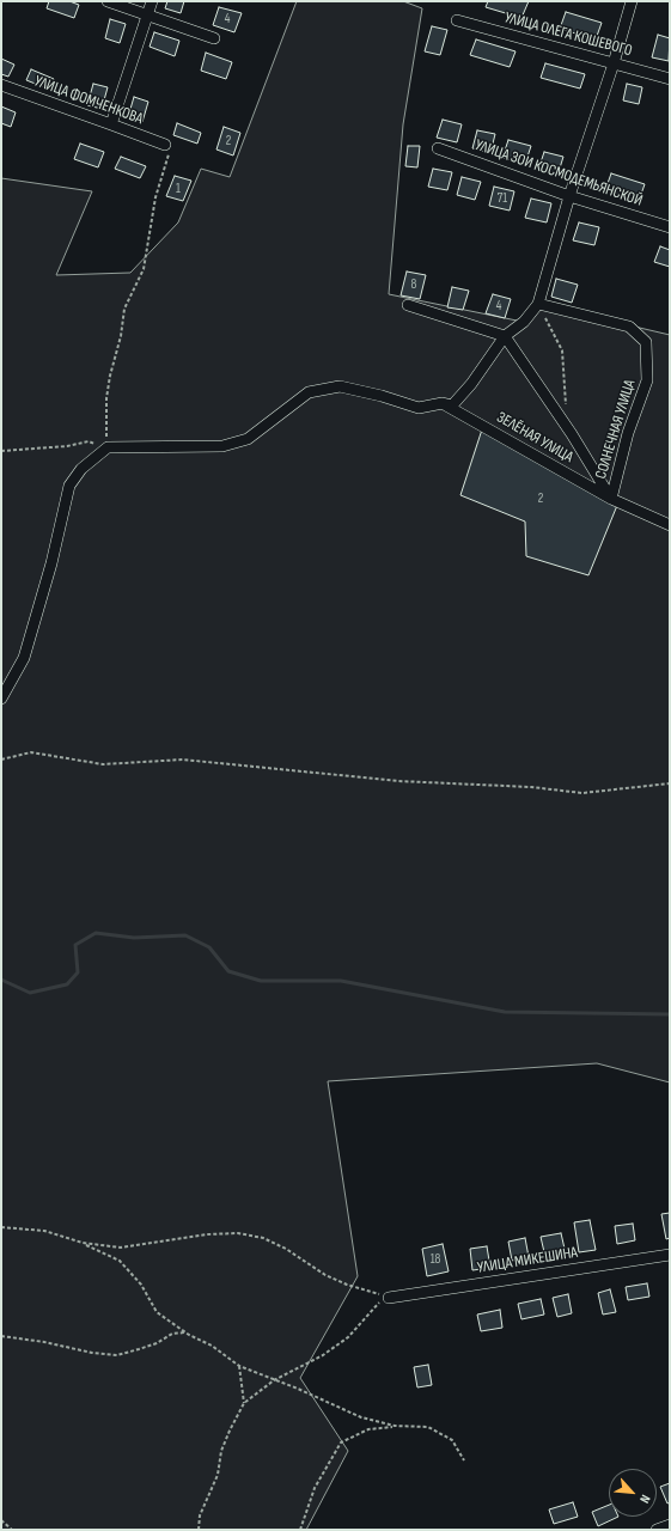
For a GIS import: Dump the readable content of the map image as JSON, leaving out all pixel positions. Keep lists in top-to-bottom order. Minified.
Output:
{"streets":{"street":["УЛИЦА ОЛЕГА КОШЕВОГО","УЛИЦА ФОМЧЕНКОВА","УЛИЦА ЗОИ КОСМОДЕМЬЯНСКОЙ","СОЛНЕЧНАЯ УЛИЦА","ЗЕЛЁНАЯ УЛИЦА","УЛИЦА МИКЕШИНА"]},"crossings":[["СОЛНЕЧНАЯ УЛИЦА","ЗЕЛЁНАЯ УЛИЦА"]],"house_numbers":["4","2","1","71","8","4","2","18"],"north":"bottom right"}
